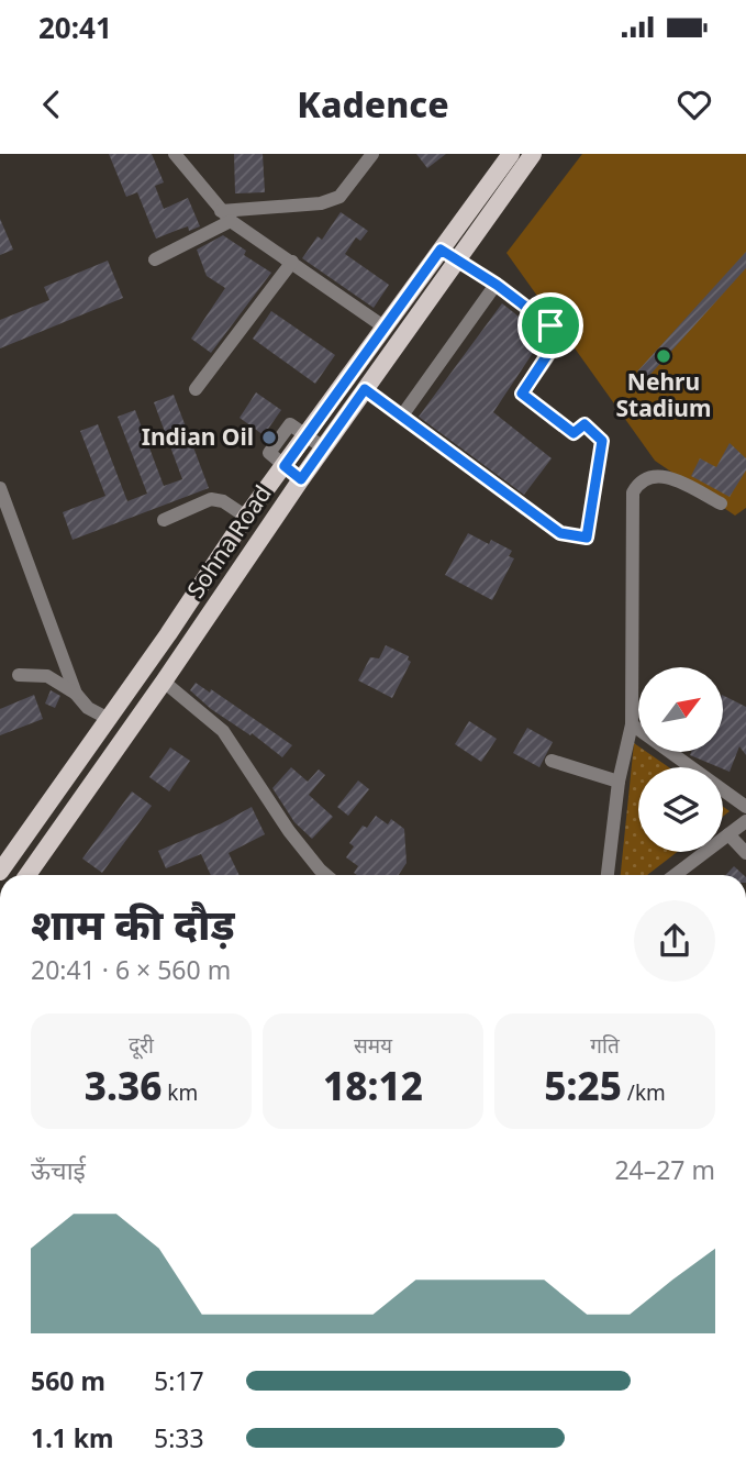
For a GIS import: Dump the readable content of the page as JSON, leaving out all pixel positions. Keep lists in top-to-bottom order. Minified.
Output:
{"streets":{"main road":["Sohna Road"]},"places":["Nehru Stadium","Indian Oil"],"north":"top right","page":{"status":"20:41","header":"Kadence","heading":["शाम की दौड़","20:41 · 6 × 560 m"],"stats":[["दूरी","3.36 km"],["समय","18:12"],["गति","5:25 /km"]],"chart":["ऊँचाई","24–27 m"],"list":[{"name":"560 m","note":"5:17"},{"name":"1.1 km","note":"5:33"}]}}
